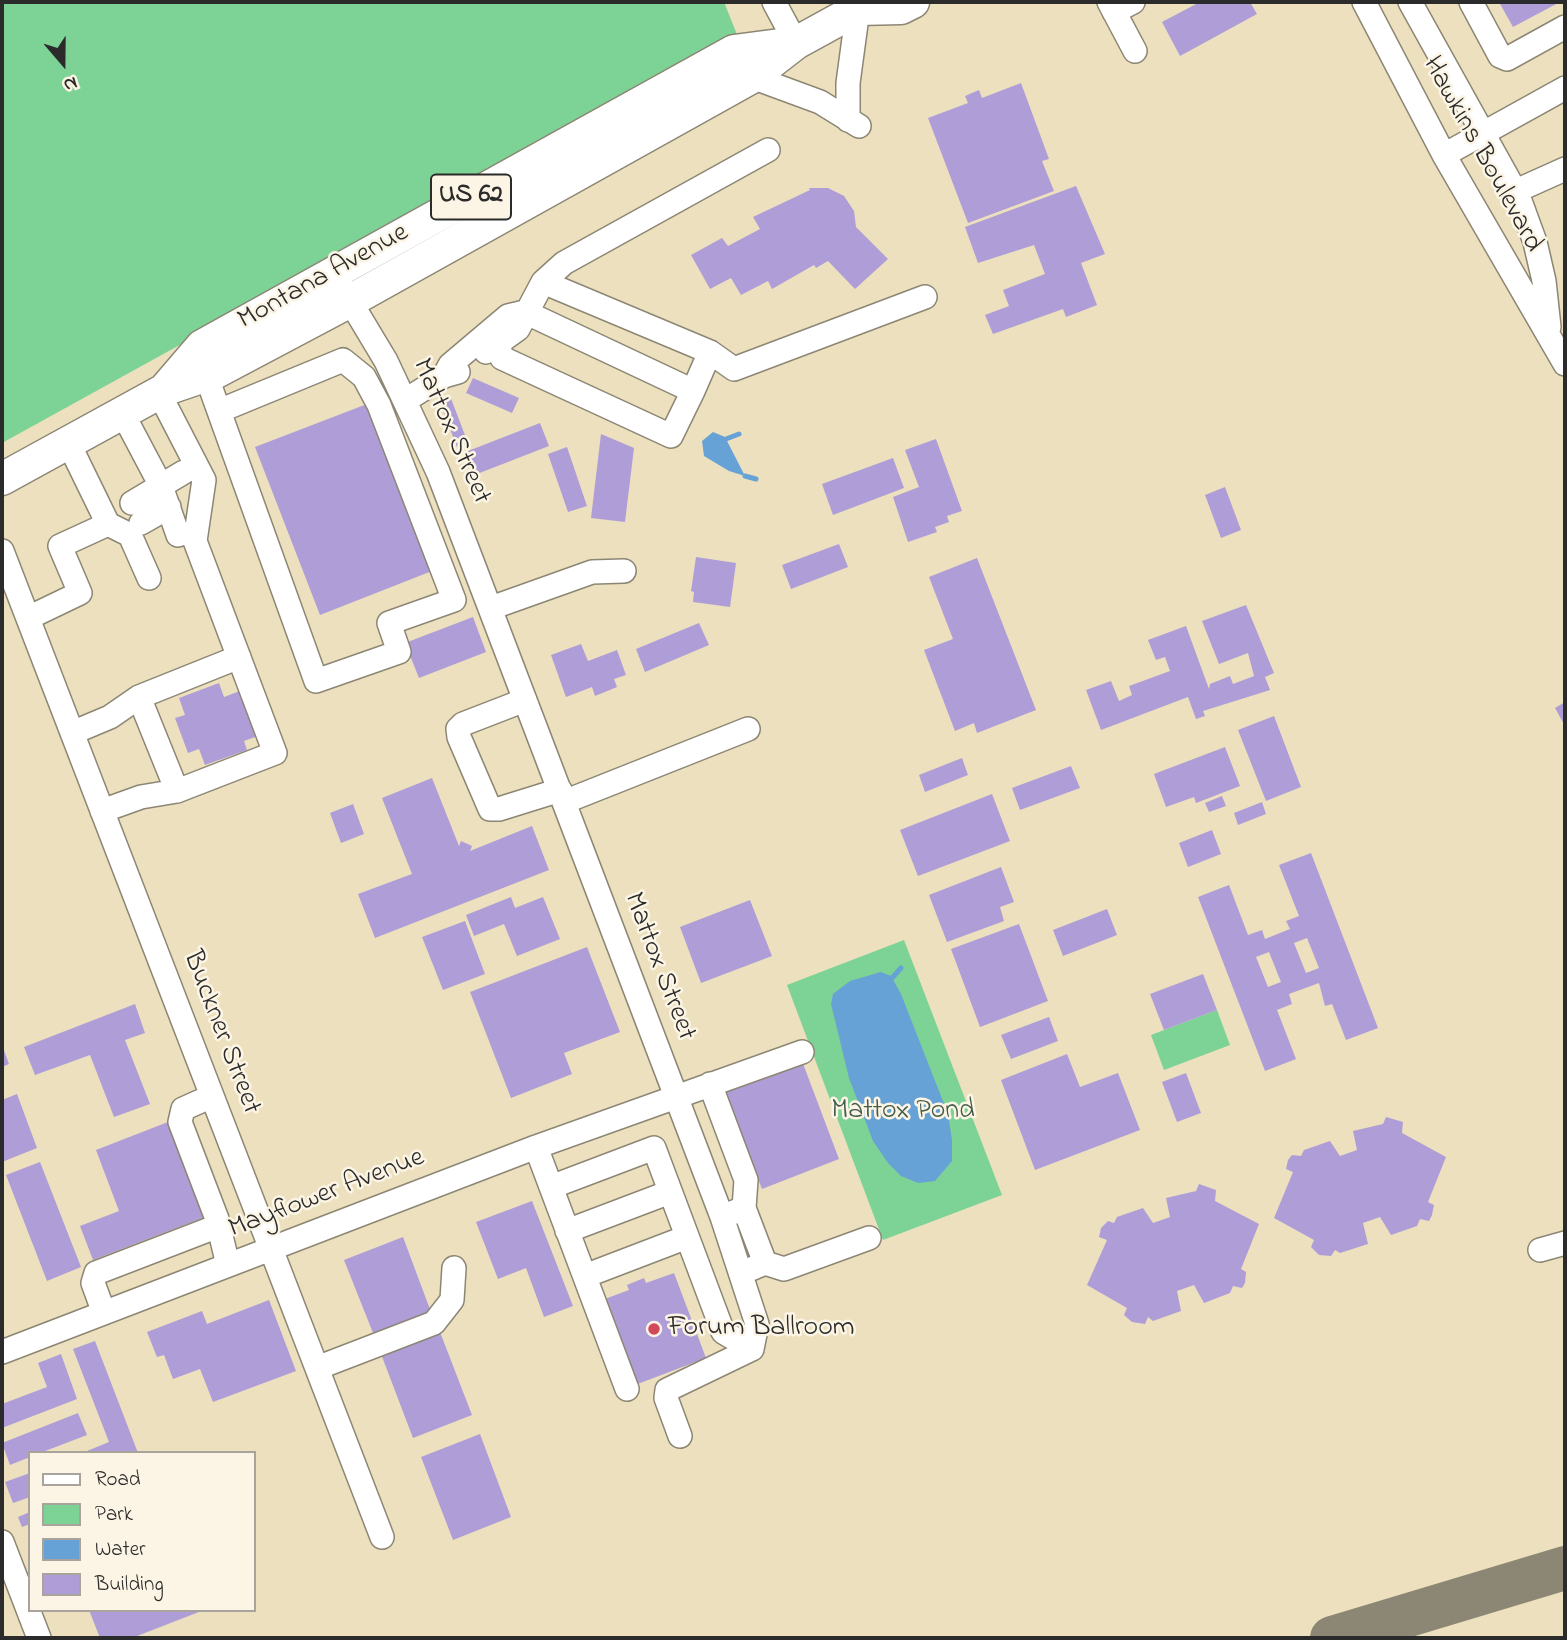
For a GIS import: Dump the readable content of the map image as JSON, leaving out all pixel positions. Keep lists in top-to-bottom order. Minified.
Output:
{"streets":{"highway":["US 62","Montana Avenue"],"street":["Hawkins Boulevard","Mattox Street","Buckner Street","Mayflower Avenue"]},"crossings":[["Montana Avenue","Mattox Street"],["Mattox Street","Mayflower Avenue"],["Buckner Street","Mayflower Avenue"]],"parks":["Mattox Pond"],"places":["Forum Ballroom"],"legend":["Road","Park","Water","Building"],"north":"bottom"}
